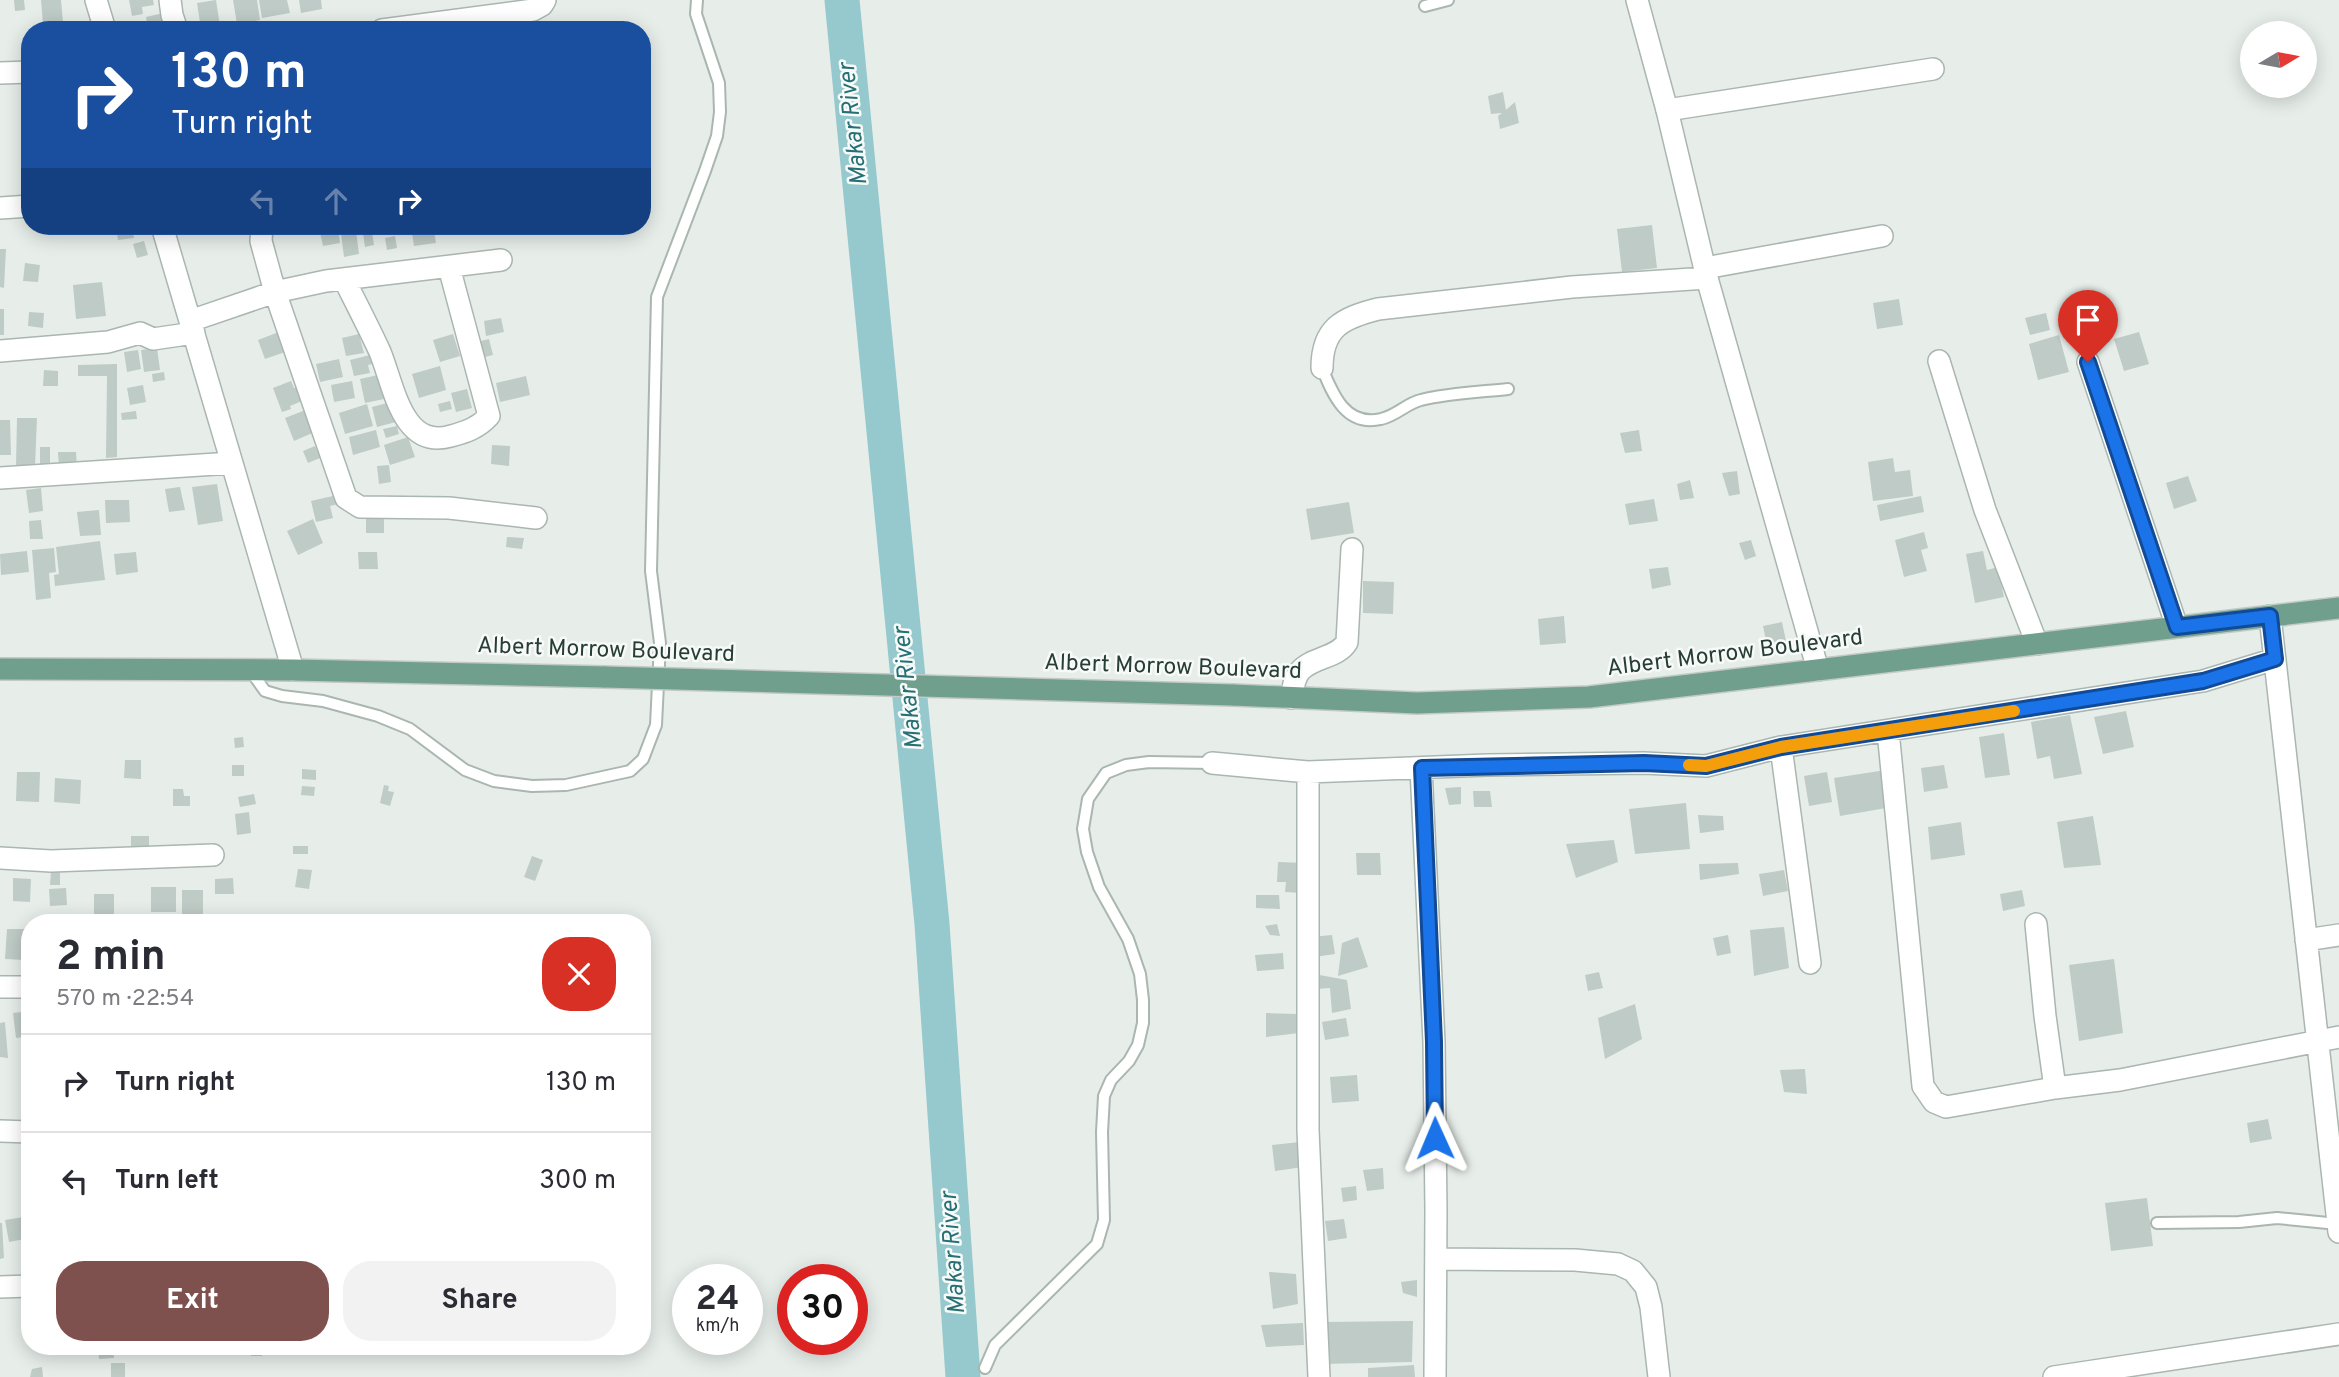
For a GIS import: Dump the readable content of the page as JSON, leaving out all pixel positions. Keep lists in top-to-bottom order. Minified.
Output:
{"streets":{"main road":["Albert Morrow Boulevard"]},"water":["Makar River"],"north":"right","page":{"turn":["130 m","Turn right"],"heading":["2 min","570 m · 22:54"],"list":[{"name":"Turn right","value":"130 m"},{"name":"Turn left","value":"300 m"}],"buttons":["Exit","Share"],"speed":"24 km/h","limit":"30"}}
